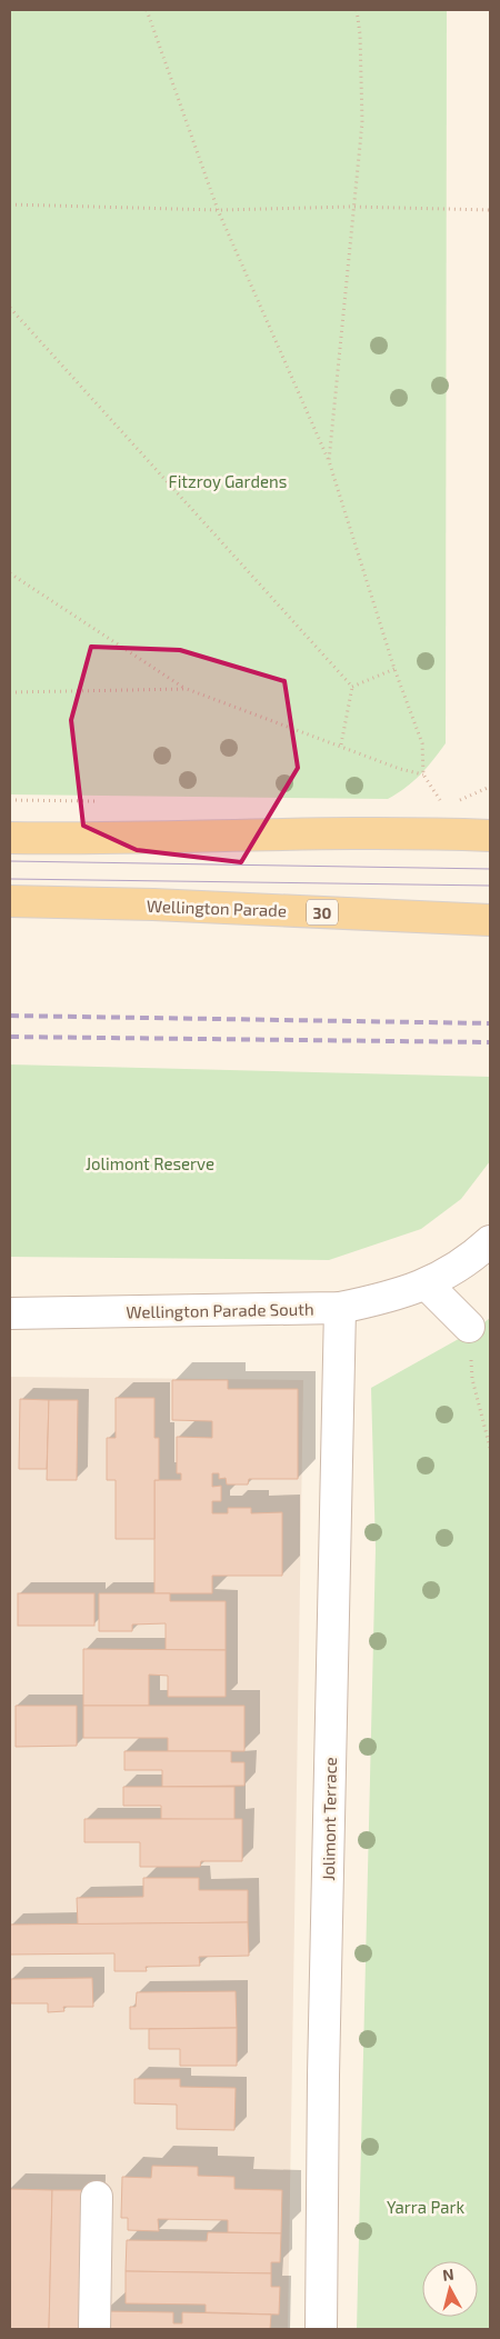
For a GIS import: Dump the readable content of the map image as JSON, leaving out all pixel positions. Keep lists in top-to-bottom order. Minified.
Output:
{"streets":{"main road":["Wellington Parade","30"],"street":["Wellington Parade South","Jolimont Terrace"]},"crossings":[["Wellington Parade South","Jolimont Terrace"]],"parks":["Fitzroy Gardens","Jolimont Reserve","Yarra Park"],"north":"top"}
